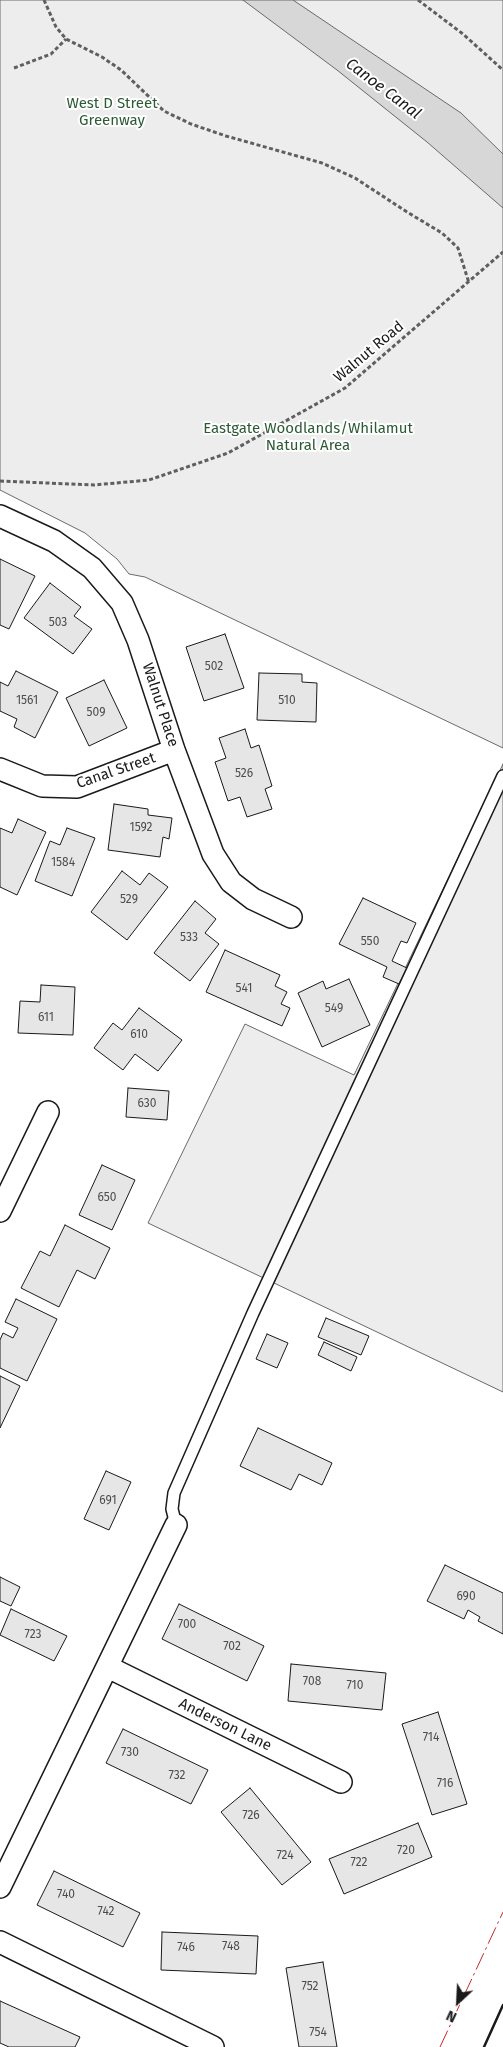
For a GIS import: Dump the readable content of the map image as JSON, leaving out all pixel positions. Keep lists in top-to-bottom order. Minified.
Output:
{"streets":{"street":["Walnut Place","Canal Street","Anderson Lane"],"path":["Walnut Road"]},"crossings":[["Walnut Place","Canal Street"]],"water":["Canoe Canal"],"parks":["West D Street Greenway","Eastgate Woodlands/Whilamut Natural Area"],"house_numbers":["503","502","1561","510","509","526","1592","1584","529","533","550","541","549","611","610","630","650","691","690","700","723","702","708","710","714","730","732","716","726","720","724","722","740","742","748","746","752","754"],"north":"bottom left"}
